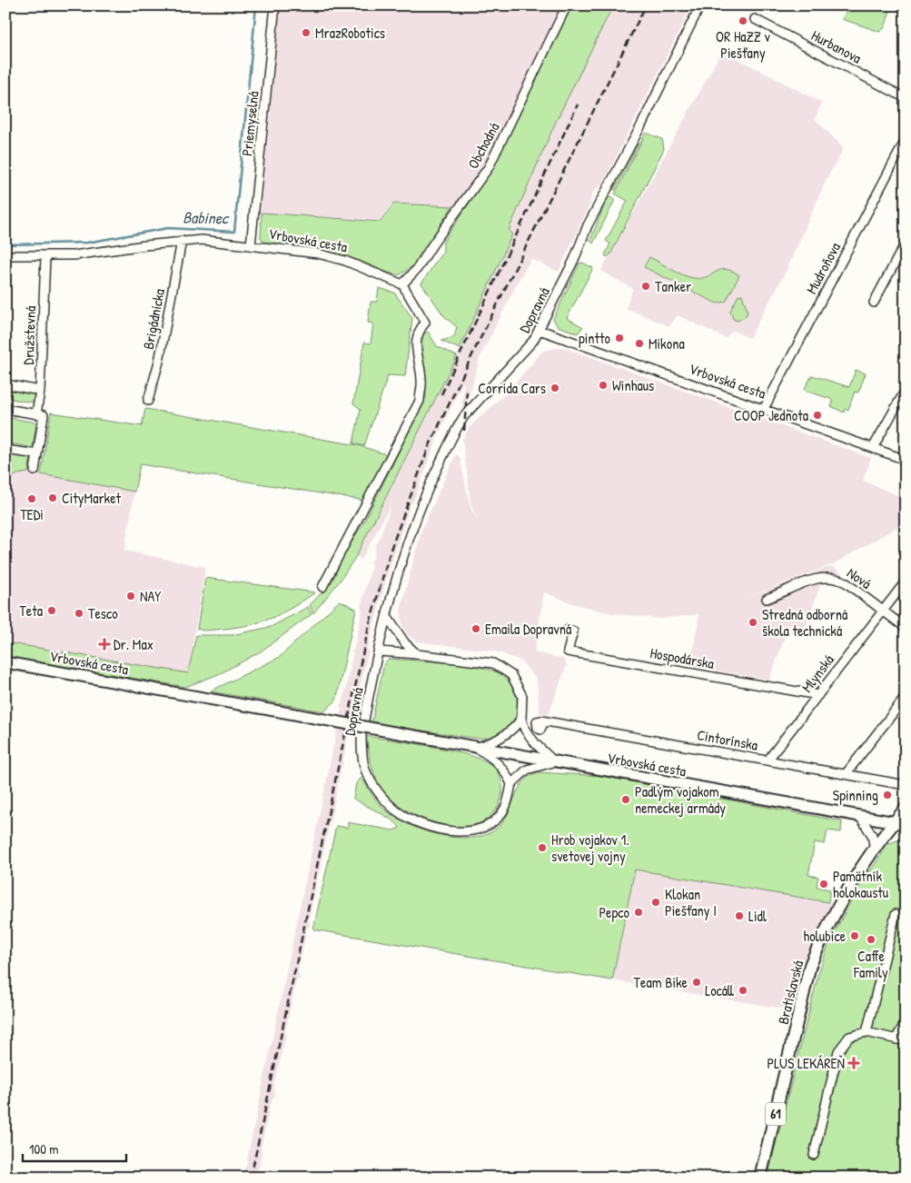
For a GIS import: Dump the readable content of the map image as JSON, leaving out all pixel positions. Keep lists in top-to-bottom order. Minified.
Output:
{"streets":{"main road":["Vrbovská cesta","Bratislavská","61"],"street":["Hurbanova","Priemyselná","Obchodná","Mudroňova","Dopravná","Brigádnicka","Družstevná","Nová","Hospodárska","Mlynská","Cintorínska"]},"crossings":[["Priemyselná","Vrbovská cesta"],["Obchodná","Vrbovská cesta"],["Vrbovská cesta","Mudroňova"],["Vrbovská cesta","Dopravná"],["Vrbovská cesta","Brigádnicka"],["Vrbovská cesta","Družstevná"],["Vrbovská cesta","Bratislavská"],["Nová","Mlynská"],["Hospodárska","Mlynská"],["Mlynská","Cintorínska"]],"water":["Babinec"],"places":{"other":["OR HaZZ v Piešťany","MrazRobotics","Tanker","pintto","Mikona","Winhaus","Corrida Cars","COOP Jednota","CityMarket","TEDi","NAY","Teta","Tesco","Stredná odborná škola technická","Emaila Dopravná","Spinning","Padlým vojakom nemeckej armády","Hrob vojakov 1. svetovej vojny","Pamätník holokaustu","Klokan Piešťany I","Pepco","Lidl","holubice","Caffe Family","Team Bike","Locáll"],"health":["Dr. Max","PLUS LEKÁREŇ"]},"scale_bar":"100 m"}
